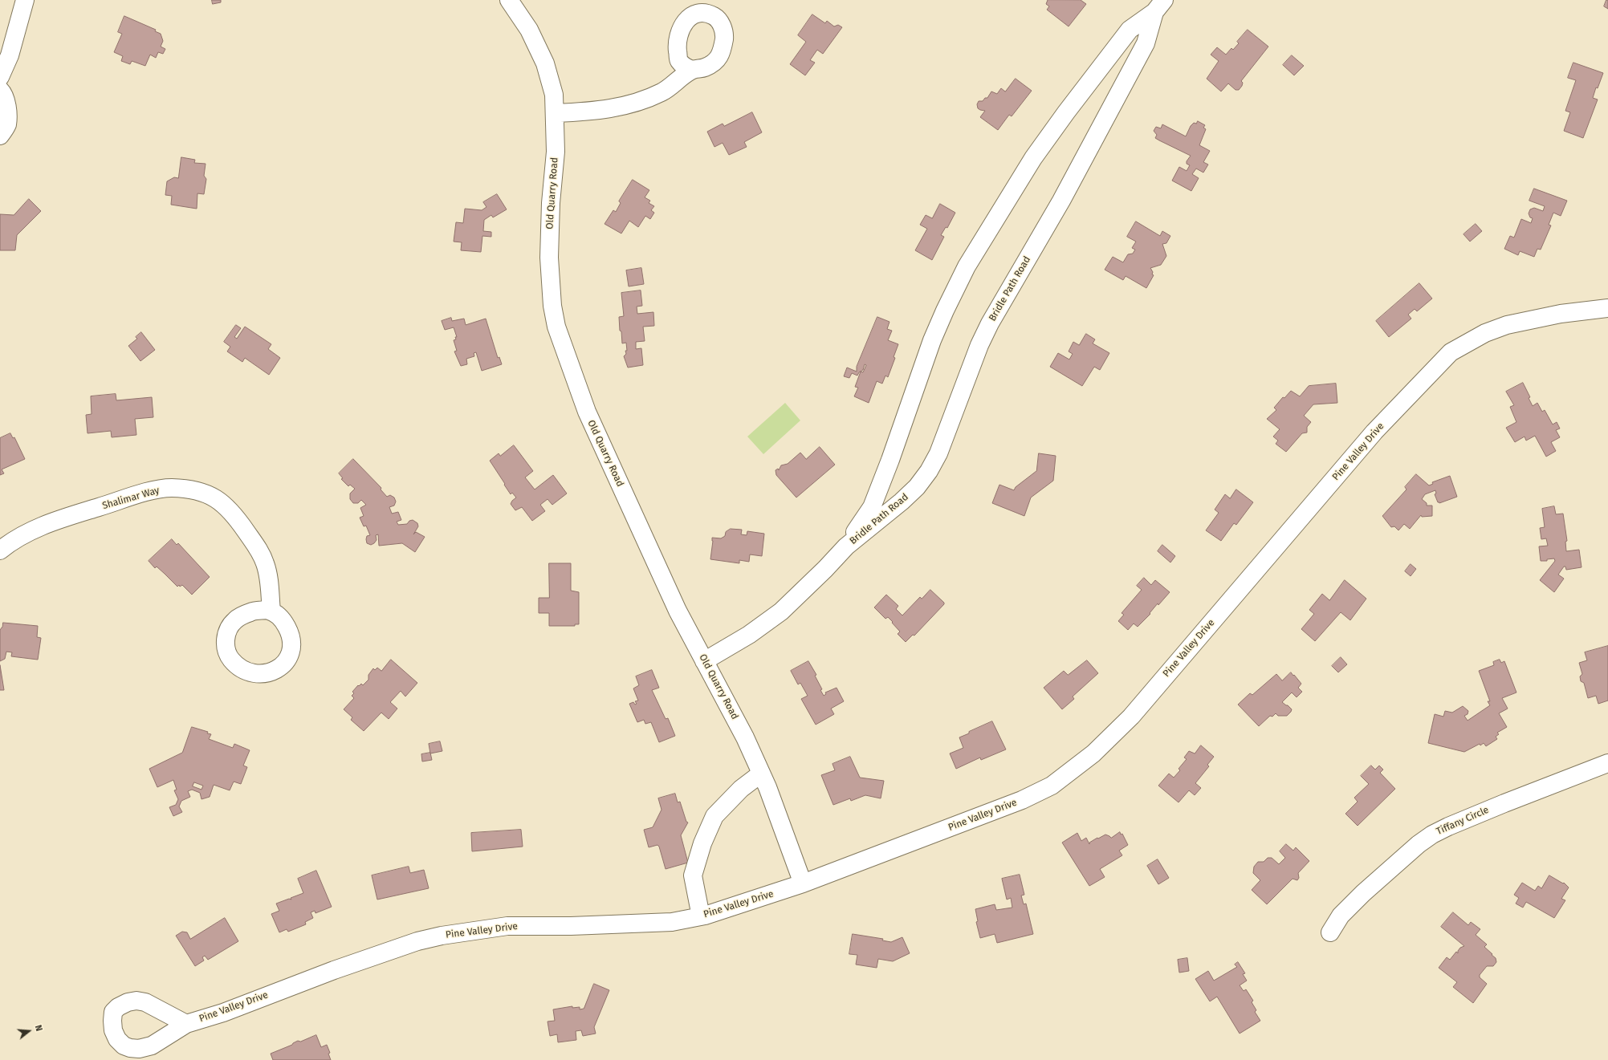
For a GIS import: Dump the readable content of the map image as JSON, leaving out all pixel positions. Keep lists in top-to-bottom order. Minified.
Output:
{"streets":{"street":["Old Quarry Road","Bridle Path Road","Pine Valley Drive","Shalimar Way","Tiffany Circle"]},"crossings":[["Old Quarry Road","Bridle Path Road"],["Old Quarry Road","Pine Valley Drive"]],"north":"right"}
